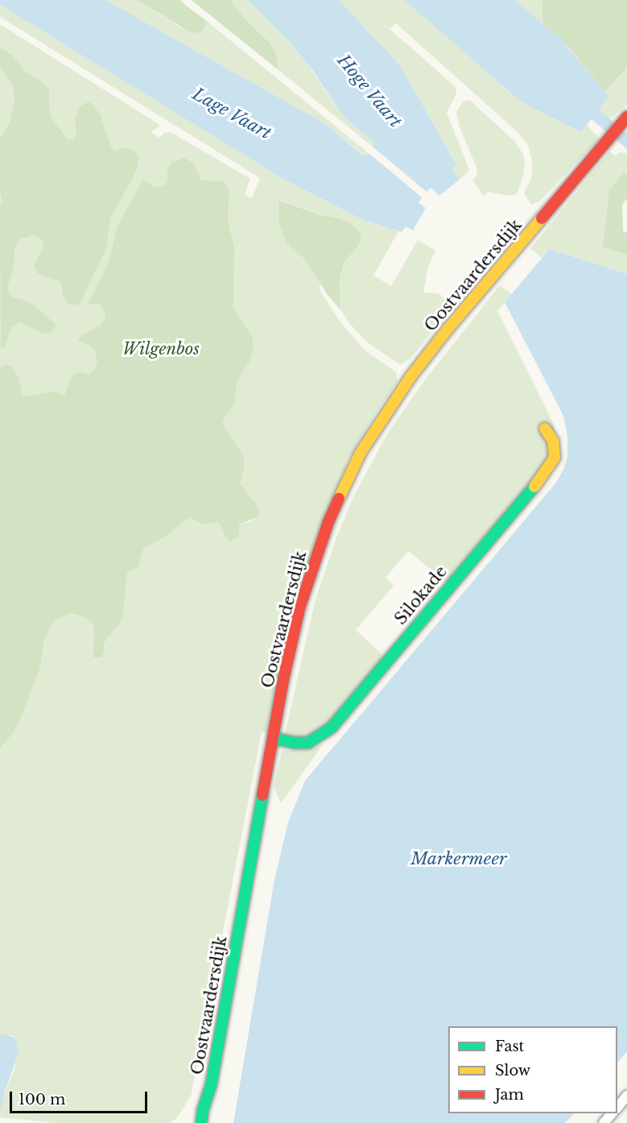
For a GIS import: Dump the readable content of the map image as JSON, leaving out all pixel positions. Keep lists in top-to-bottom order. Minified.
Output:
{"streets":{"main road":["Oostvaardersdijk","Silokade"]},"crossings":[["Oostvaardersdijk","Silokade"]],"water":["Hoge Vaart","Lage Vaart","Markermeer"],"parks":["Wilgenbos"],"legend":["Fast","Slow","Jam"],"scale_bar":"100 m"}
